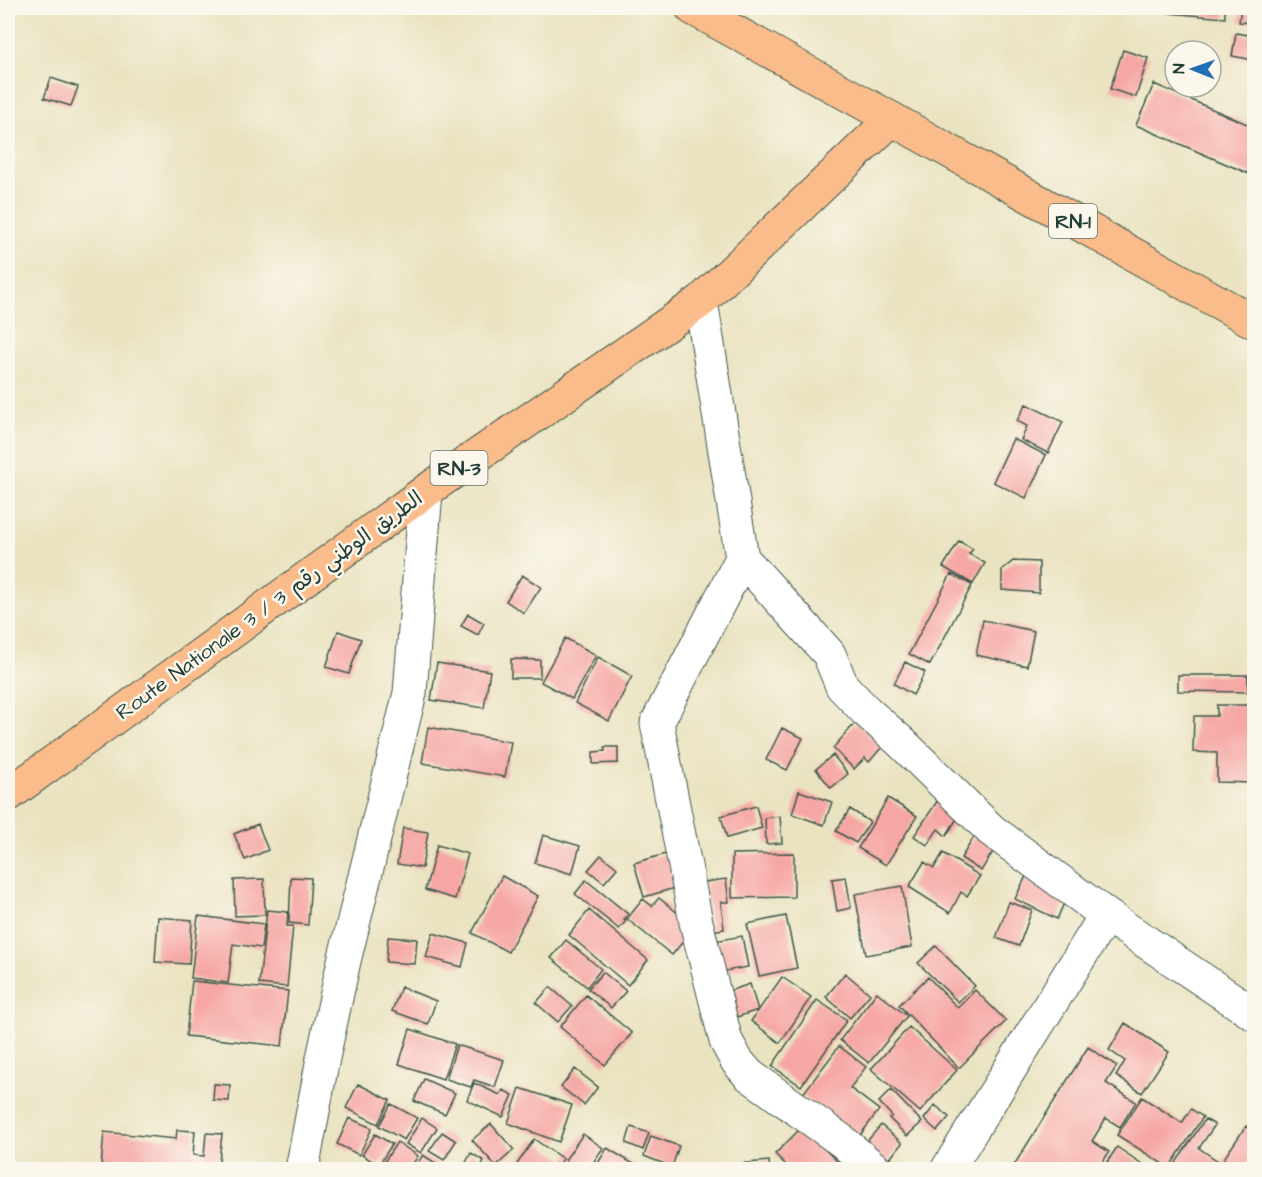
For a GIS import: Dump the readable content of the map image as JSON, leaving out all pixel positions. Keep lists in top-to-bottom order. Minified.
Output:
{"streets":{"main road":["RN-1","RN-3","Route Nationale 3 / الطريق الوطني رقم 3"]},"crossings":[["RN-1","Route Nationale 3 / الطريق الوطني رقم 3"]],"north":"left"}
